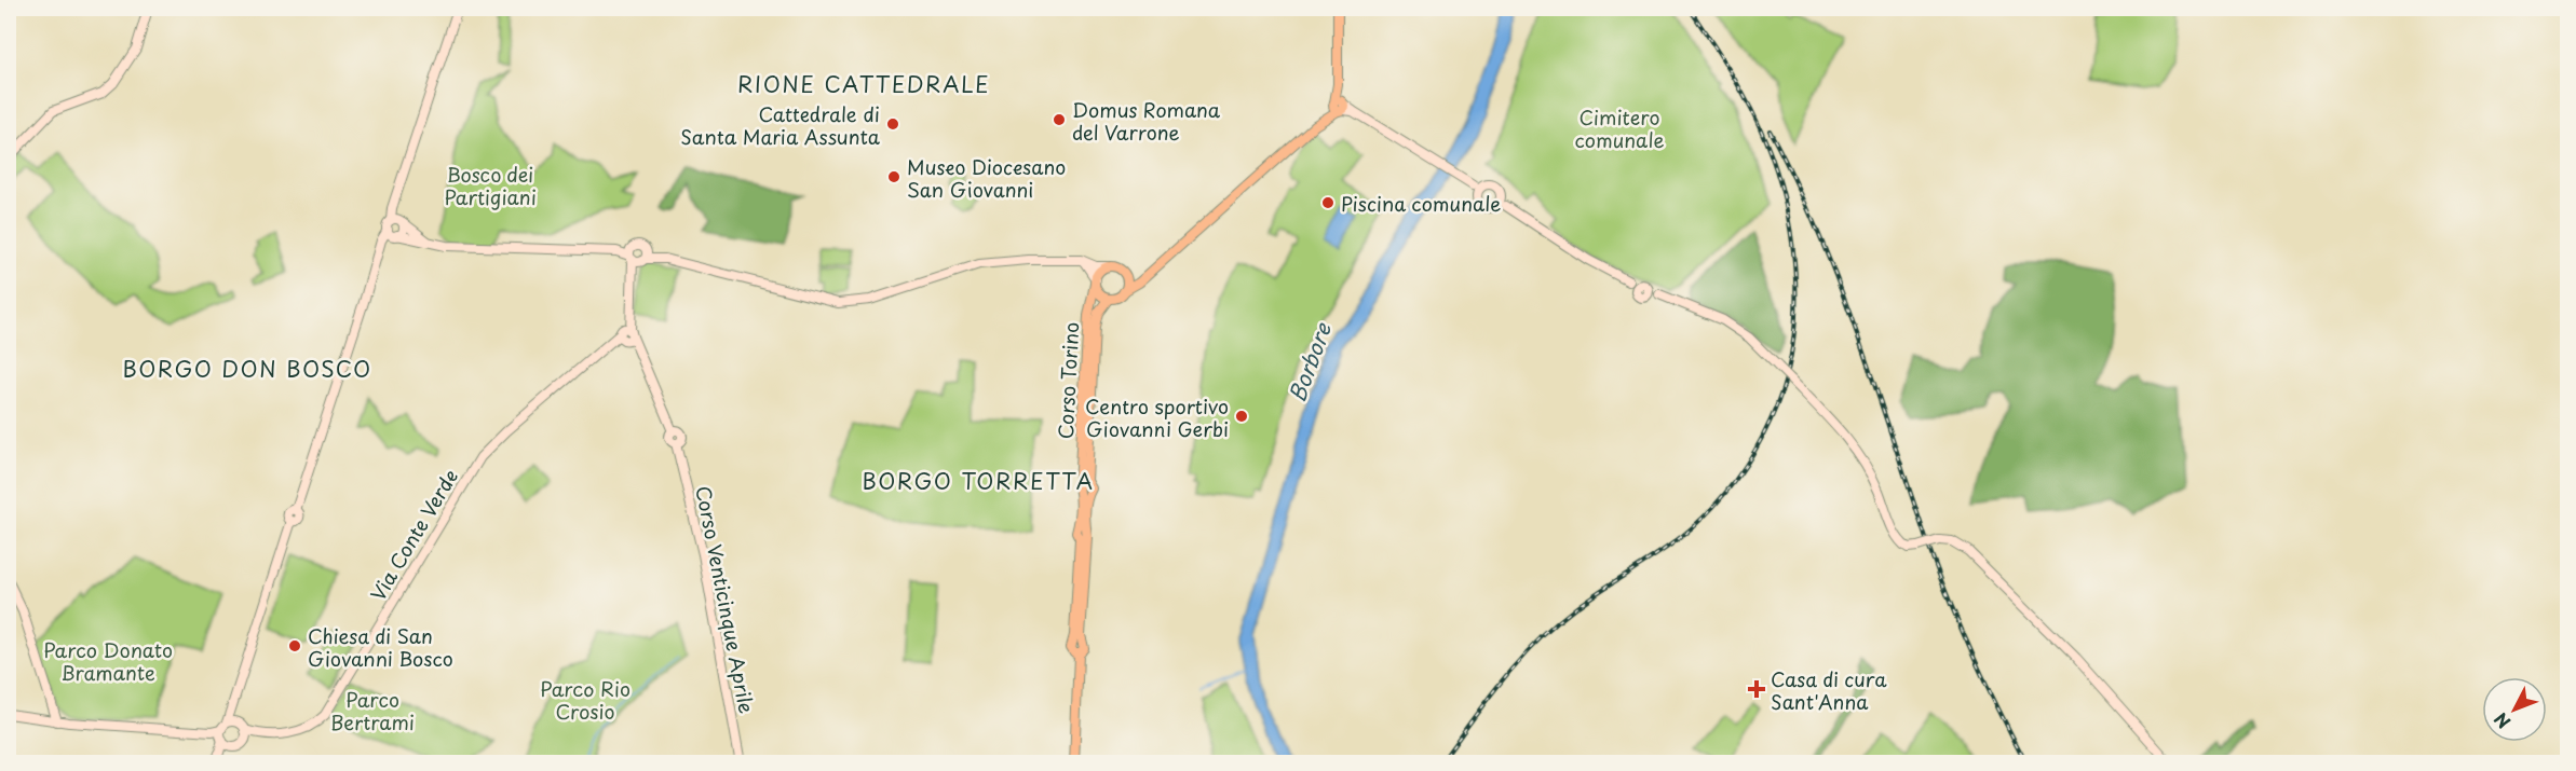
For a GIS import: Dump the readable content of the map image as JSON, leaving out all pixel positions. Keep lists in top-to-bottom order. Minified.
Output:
{"streets":{"main road":["Corso Torino"],"street":["Via Conte Verde","Corso Venticinque Aprile"]},"crossings":[["Via Conte Verde","Corso Venticinque Aprile"]],"districts":["RIONE CATTEDRALE","BORGO DON BOSCO","BORGO TORRETTA"],"water":["Borbore"],"parks":["Cimitero comunale","Bosco dei Partigiani","Parco Donato Bramante","Parco Rio Crosio","Parco Bertrami"],"places":{"other":["Domus Romana del Varrone","Cattedrale di Santa Maria Assunta","Museo Diocesano San Giovanni","Piscina comunale","Centro sportivo Giovanni Gerbi","Chiesa di San Giovanni Bosco"],"health":["Casa di cura Sant'Anna"]},"north":"bottom left"}
